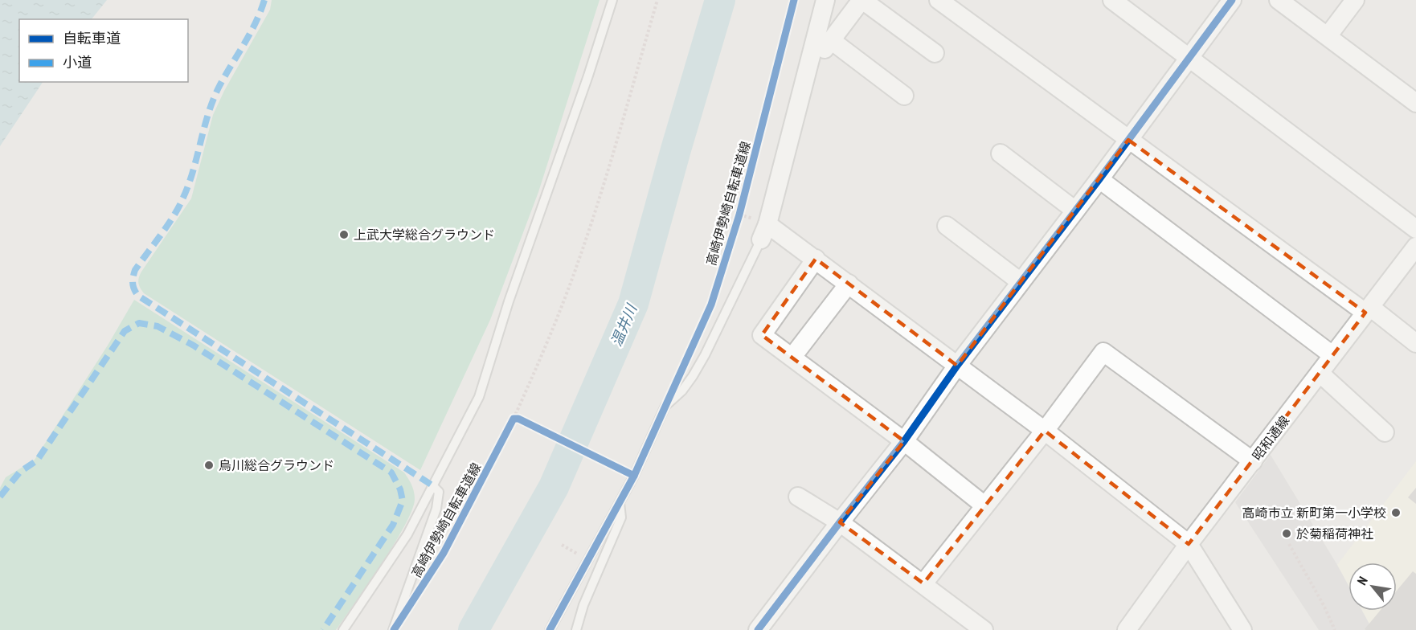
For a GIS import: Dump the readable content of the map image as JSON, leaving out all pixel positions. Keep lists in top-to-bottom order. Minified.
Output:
{"streets":{"street":["昭和通線"],"cycle path":["高崎伊勢崎自転車道線"]},"water":["温井川"],"places":["上武大学総合グラウンド","烏川総合グラウンド","高崎市立 新町第一小学校","於菊稲荷神社"],"legend":["自転車道","小道"],"north":"top left"}
